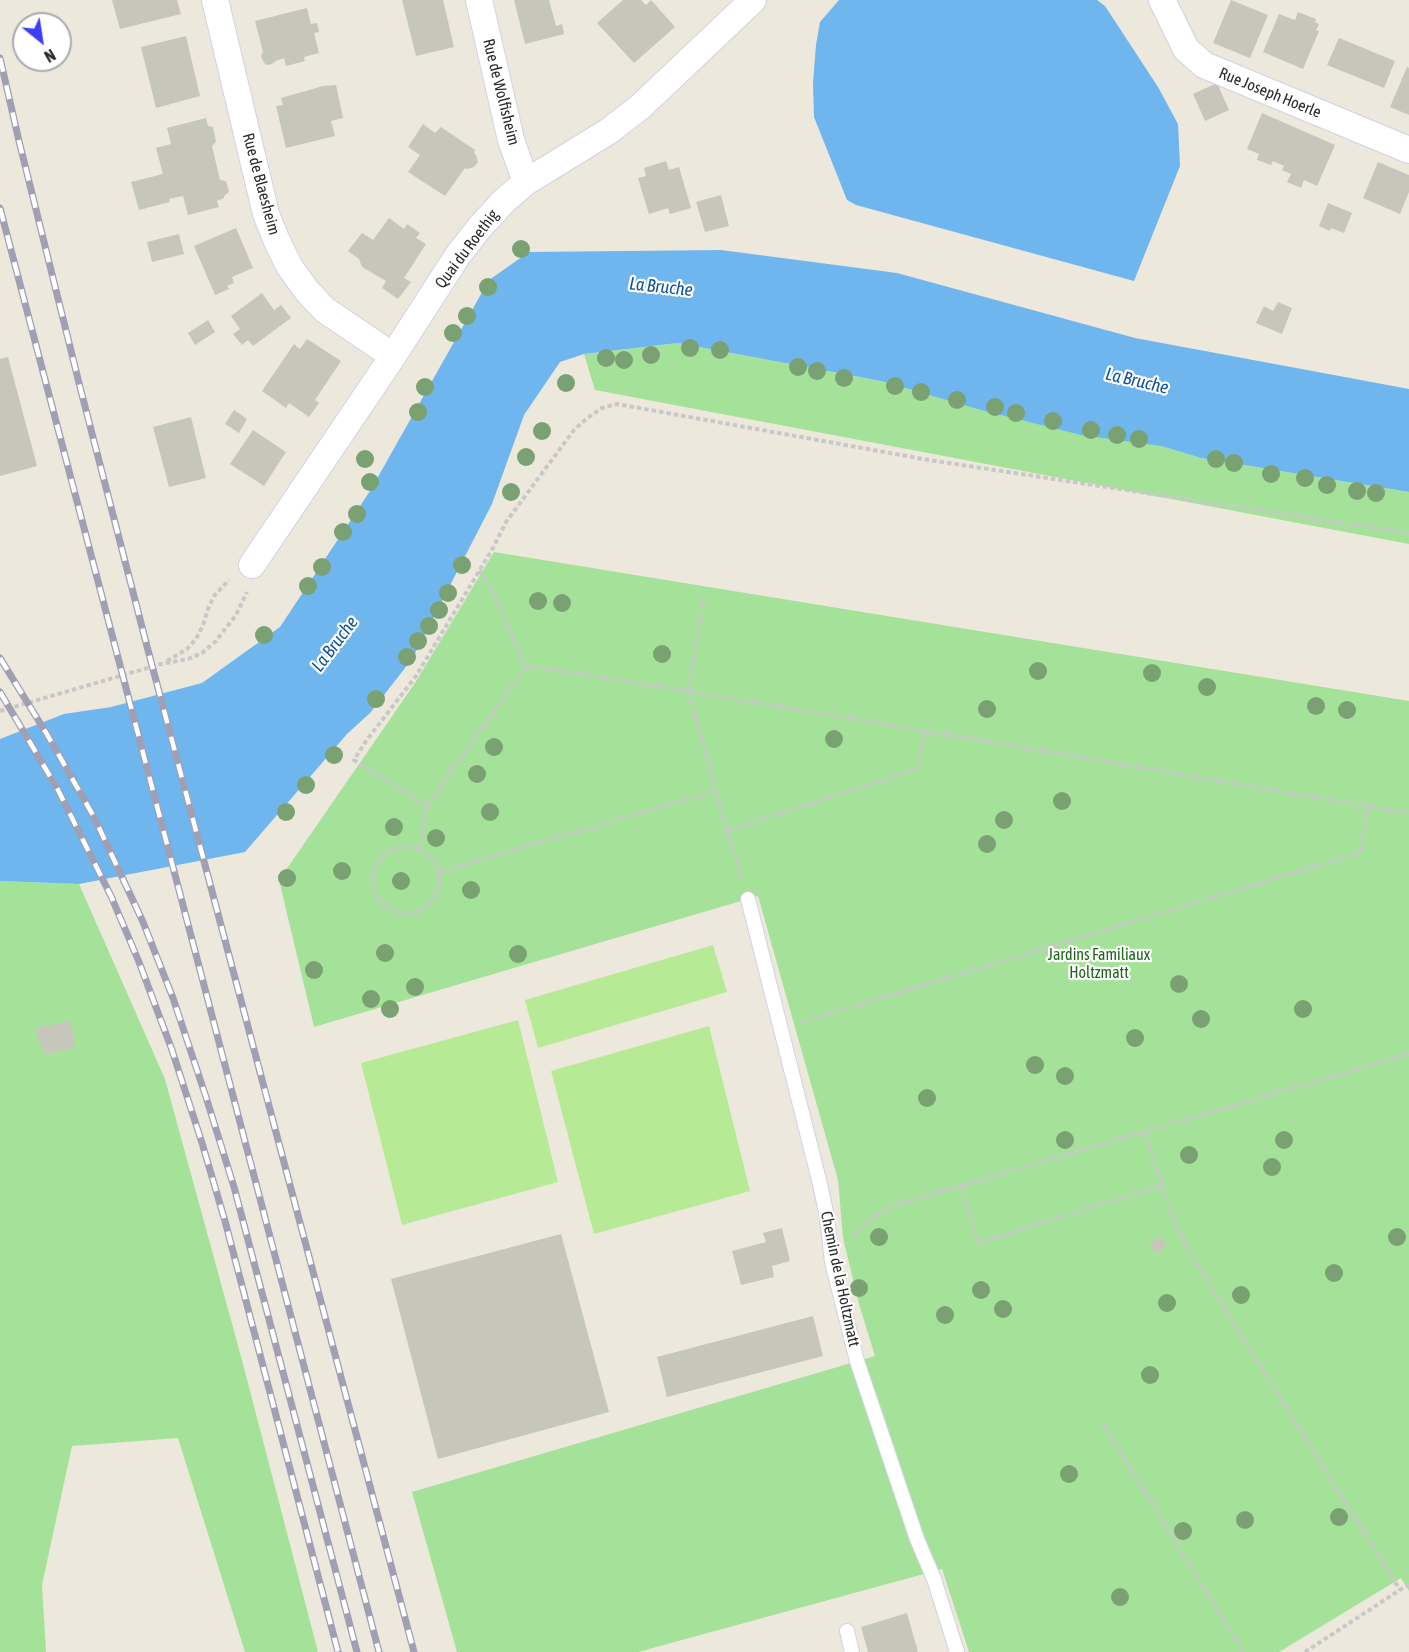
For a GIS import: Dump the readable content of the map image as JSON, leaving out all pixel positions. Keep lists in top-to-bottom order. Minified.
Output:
{"streets":{"street":["Rue de Wolfisheim","Rue Joseph Hoerle","Rue de Blaesheim","Quai du Roethig"],"lane":["Chemin de la Holtzmatt"]},"crossings":[["Rue de Wolfisheim","Quai du Roethig"],["Rue de Blaesheim","Quai du Roethig"]],"water":["La Bruche"],"parks":["Jardins Familiaux Holtzmatt"],"north":"bottom right"}
